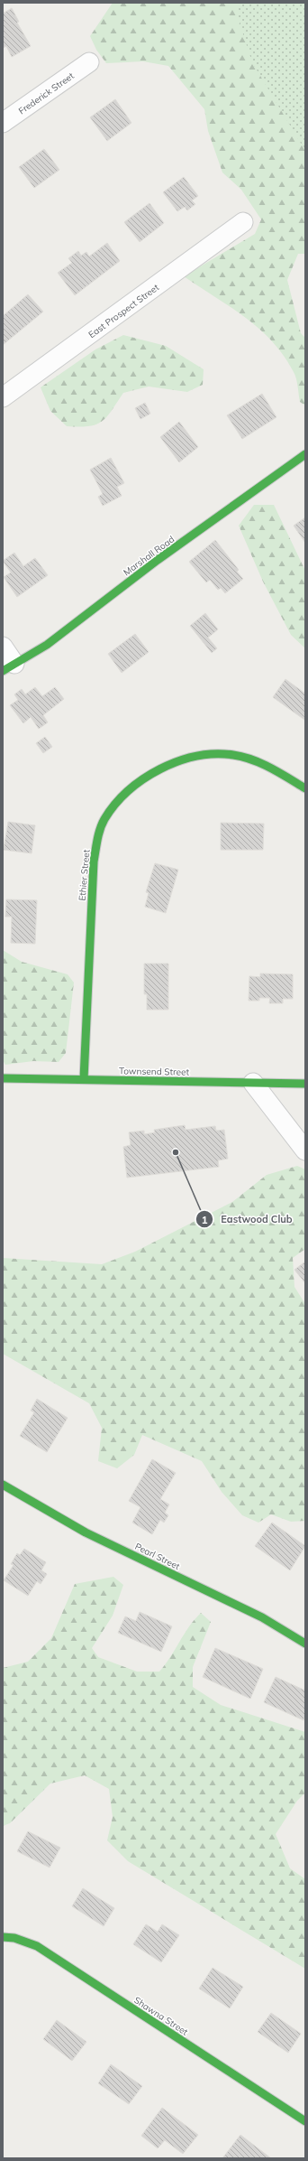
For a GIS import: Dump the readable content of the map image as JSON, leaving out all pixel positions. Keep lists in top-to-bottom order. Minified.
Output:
{"streets":{"street":["Frederick Street","East Prospect Street","Marshall Road","Ethier Street","Townsend Street","Pearl Street","Shawna Street"]},"crossings":[["Ethier Street","Townsend Street"]],"places":["Eastwood Club"]}
